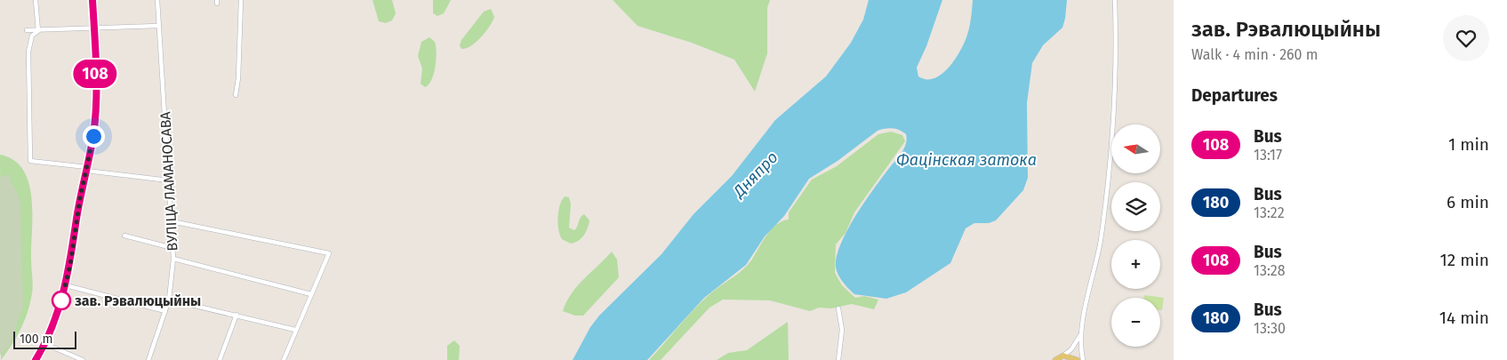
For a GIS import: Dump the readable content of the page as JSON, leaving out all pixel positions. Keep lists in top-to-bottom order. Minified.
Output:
{"streets":{"street":["ВУЛІЦА ЛАМАНОСАВА"]},"water":["Фацінская затока","Дняпро"],"places":["зав. Рэвалюцыйны"],"lines":["bus line 108"],"scale_bar":"100 m","north":"left","page":{"on_map":"108","heading":[["зав. Рэвалюцыйны","Walk · 4 min · 260 m"],"Departures"],"list":[{"mark":"108","name":"Bus","note":"13:17","value":"1 min"},{"mark":"180","name":"Bus","note":"13:22","value":"6 min"},{"mark":"108","name":"Bus","note":"13:28","value":"12 min"},{"mark":"180","name":"Bus","note":"13:30","value":"14 min"}],"map_buttons":["+","−"],"scale":"100 m"}}
